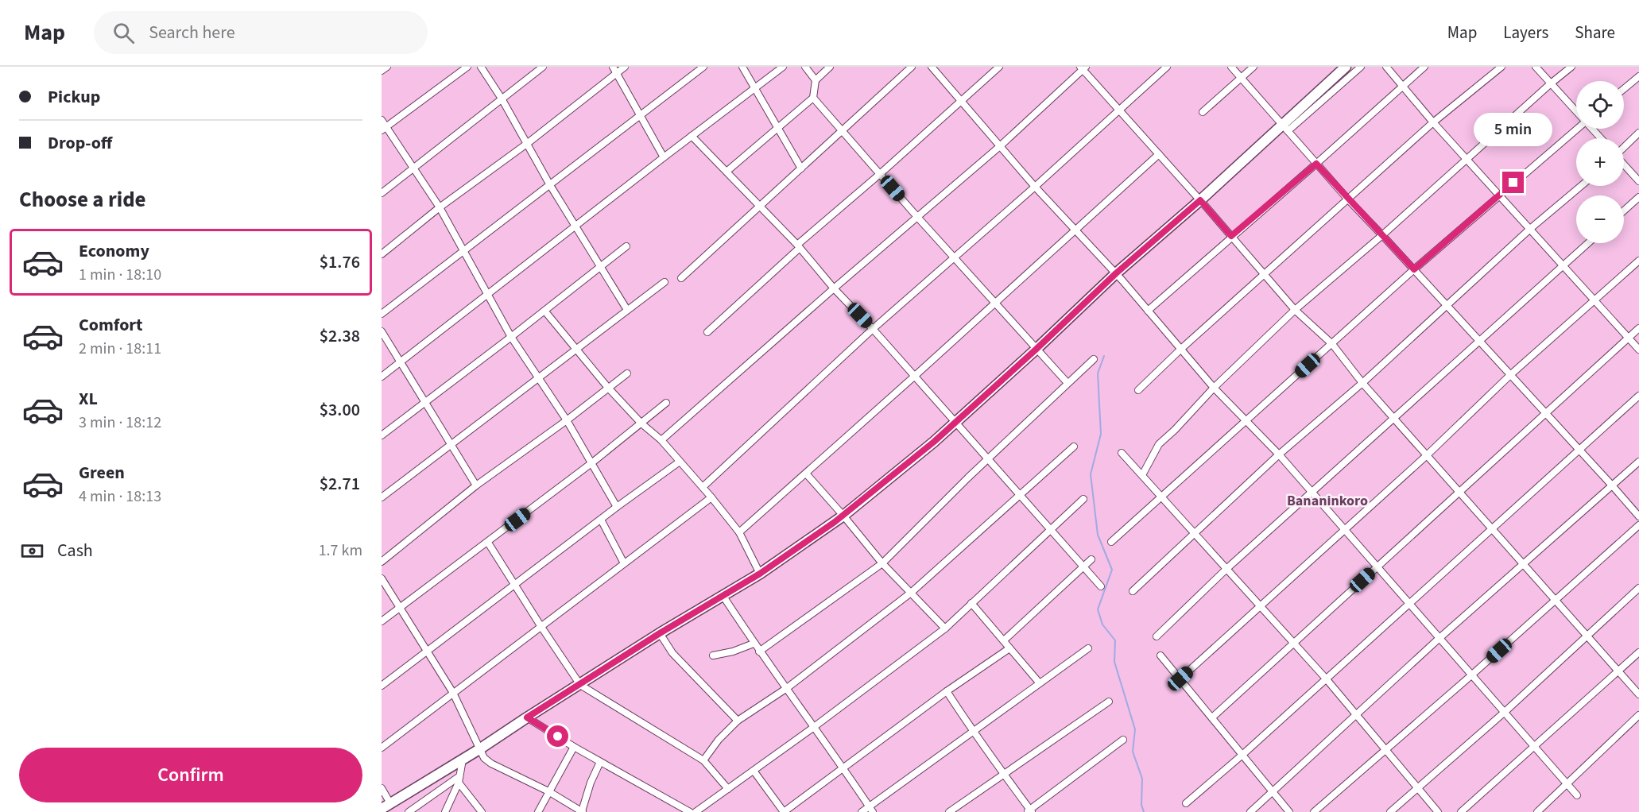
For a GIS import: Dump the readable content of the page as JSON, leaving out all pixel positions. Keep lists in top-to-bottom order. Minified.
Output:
{"districts":["Bananinkoro"],"page":{"header":"Map","search":"Search here","nav":["Map","Layers","Share"],"banner":["Pickup","Drop-off"],"map_buttons":["+","−"],"bubble":"5 min","heading":"Choose a ride","list":[{"name":"Economy","note":"1 min · 18:10","value":"$1.76"},{"name":"Comfort","note":"2 min · 18:11","value":"$2.38"},{"name":"XL","note":"3 min · 18:12","value":"$3.00"},{"name":"Green","note":"4 min · 18:13","value":"$2.71"}],"pay":["Cash","1.7 km"],"buttons":"Confirm"}}
